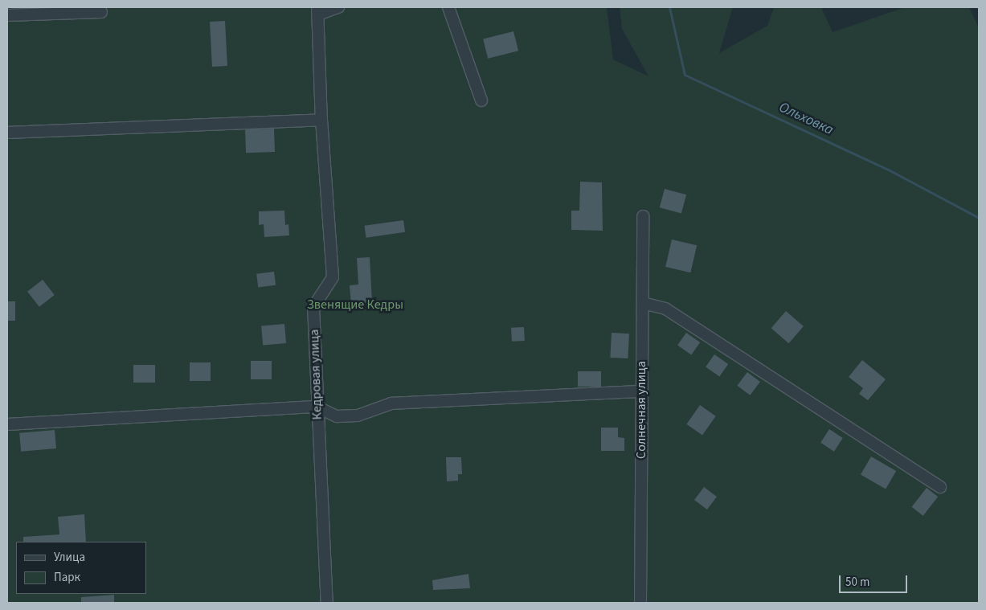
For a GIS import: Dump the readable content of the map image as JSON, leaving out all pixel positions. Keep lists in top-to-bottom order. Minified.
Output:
{"streets":{"street":["Кедровая улица","Солнечная улица"]},"water":["Ольховка"],"parks":["Звенящие Кедры"],"legend":["Улица","Парк"],"scale_bar":"50 m"}
